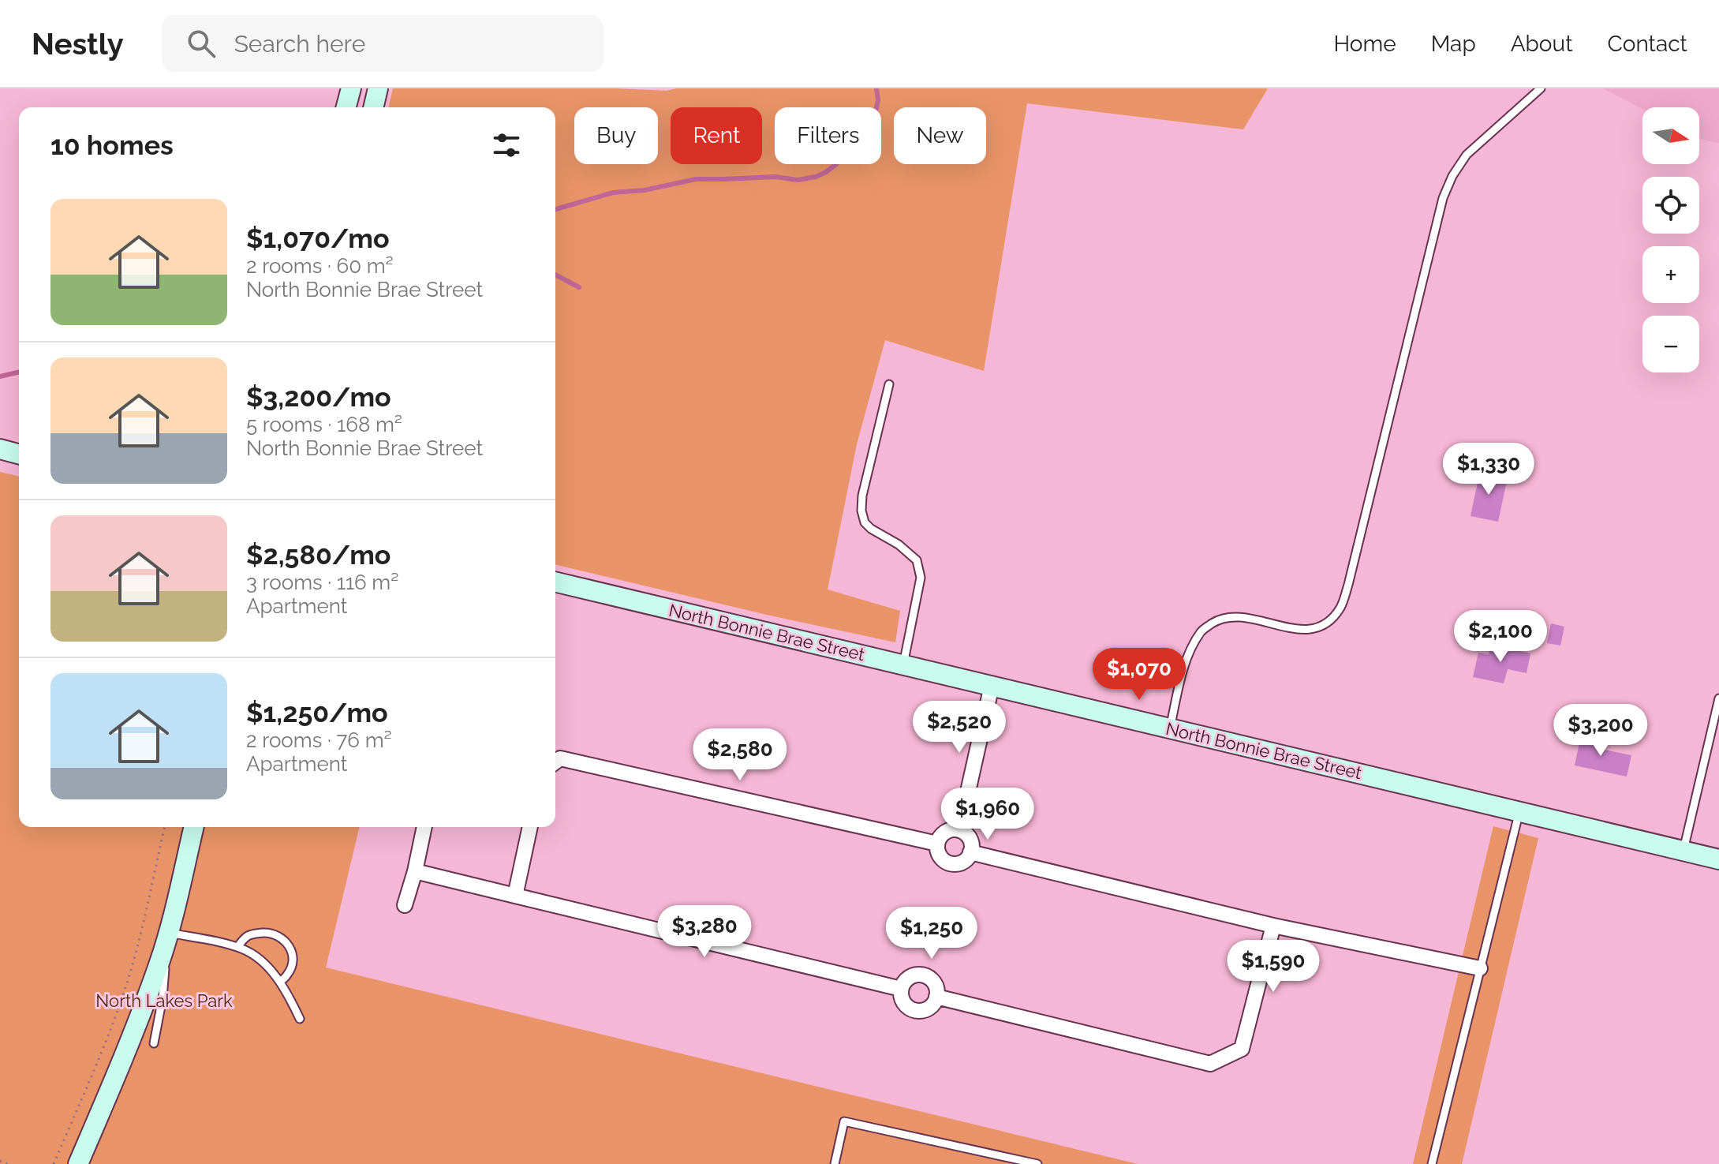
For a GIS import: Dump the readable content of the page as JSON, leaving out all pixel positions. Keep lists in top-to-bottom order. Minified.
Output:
{"streets":{"main road":["North Bonnie Brae Street"]},"parks":["North Lakes Park"],"north":"right","page":{"header":"Nestly","search":"Search here","nav":["Home","Map","About","Contact"],"map_buttons":["+","−"],"chip":["Buy","Rent","Filters","New"],"heading":"10 homes","list":[{"name":"$1,070/mo","note":"2 rooms · 60 m² · North Bonnie Brae Street"},{"name":"$3,200/mo","note":"5 rooms · 168 m² · North Bonnie Brae Street"},{"name":"$2,580/mo","note":"3 rooms · 116 m² · Apartment"},{"name":"$1,250/mo","note":"2 rooms · 76 m² · Apartment"}],"price":["$1,330","$2,100","$1,070","$2,520","$3,200","$2,580","$1,960","$3,280","$1,250","$1,590"]}}
